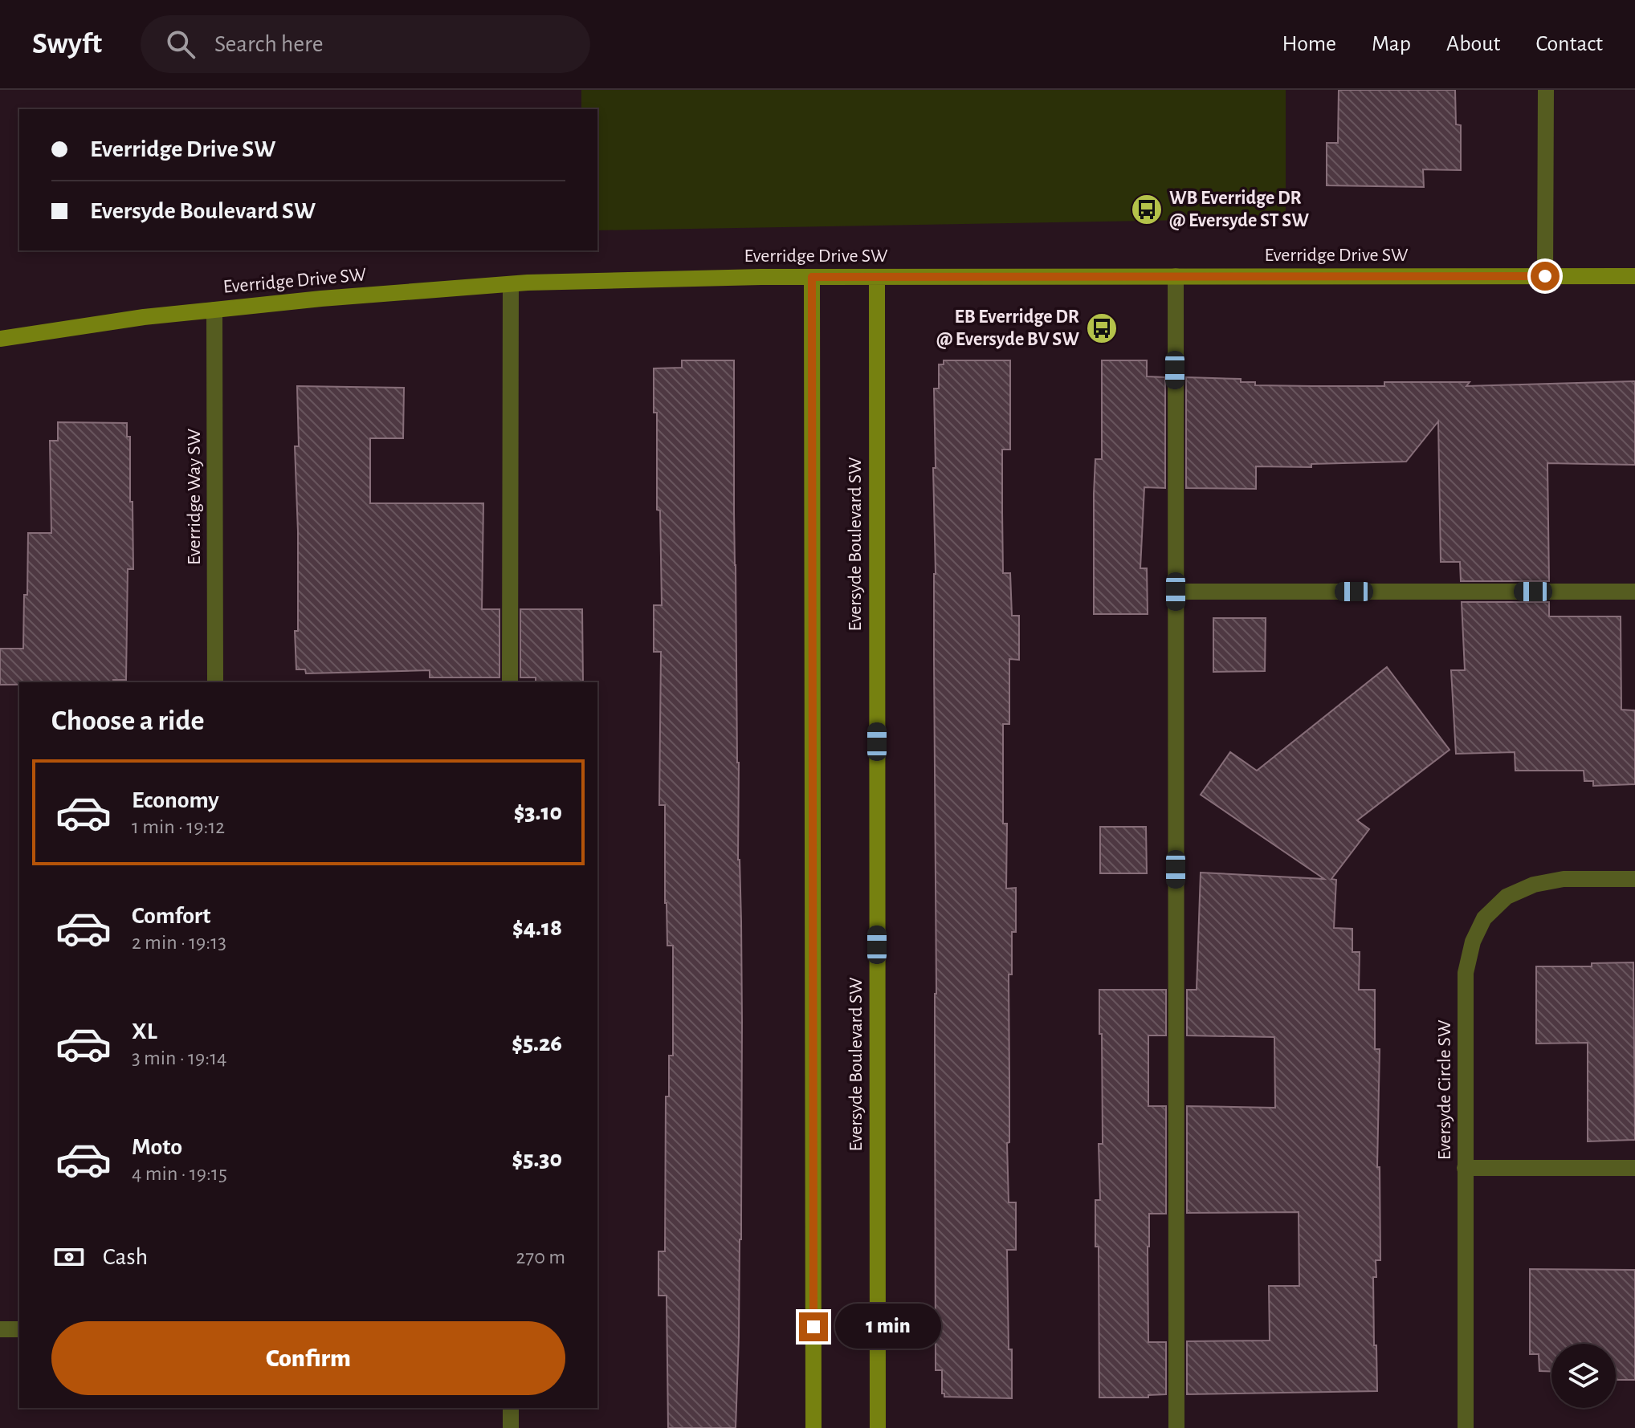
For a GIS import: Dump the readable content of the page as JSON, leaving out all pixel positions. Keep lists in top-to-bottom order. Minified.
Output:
{"streets":{"street":["Everridge Drive SW","Everridge Way SW","Eversyde Boulevard SW","Eversyde Circle SW"]},"crossings":[["Everridge Drive SW","Everridge Way SW"],["Everridge Drive SW","Eversyde Boulevard SW"]],"places":{"bus stop":["WB Everridge DR @ Eversyde ST SW","EB Everridge DR @ Eversyde BV SW"]},"page":{"header":"Swyft","search":"Search here","nav":["Home","Map","About","Contact"],"banner":["Everridge Drive SW","Eversyde Boulevard SW"],"heading":"Choose a ride","list":[{"name":"Economy","note":"1 min · 19:12","value":"$3.10"},{"name":"Comfort","note":"2 min · 19:13","value":"$4.18"},{"name":"XL","note":"3 min · 19:14","value":"$5.26"},{"name":"Moto","note":"4 min · 19:15","value":"$5.30"}],"pay":["Cash","270 m"],"bubble":"1 min","buttons":"Confirm"}}
